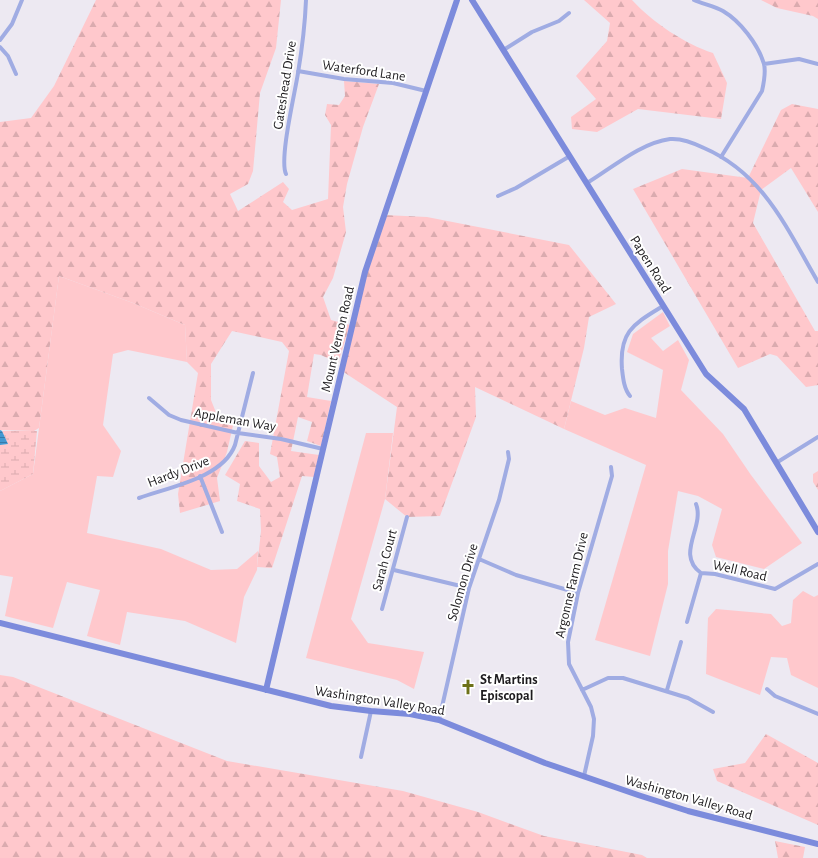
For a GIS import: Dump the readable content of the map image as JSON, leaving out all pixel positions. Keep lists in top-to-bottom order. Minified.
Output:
{"streets":{"street":["Waterford Lane","Gateshead Drive","Papen Road","Mount Vernon Road","Appleman Way","Hardy Drive","Sarah Court","Well Road","Solomon Drive","Argonne Farm Drive","Washington Valley Road"]},"crossings":[["Waterford Lane","Gateshead Drive"],["Waterford Lane","Mount Vernon Road"],["Mount Vernon Road","Appleman Way"],["Mount Vernon Road","Washington Valley Road"],["Appleman Way","Hardy Drive"],["Solomon Drive","Washington Valley Road"],["Argonne Farm Drive","Washington Valley Road"]],"places":{"church":["St Martins Episcopal"]}}
